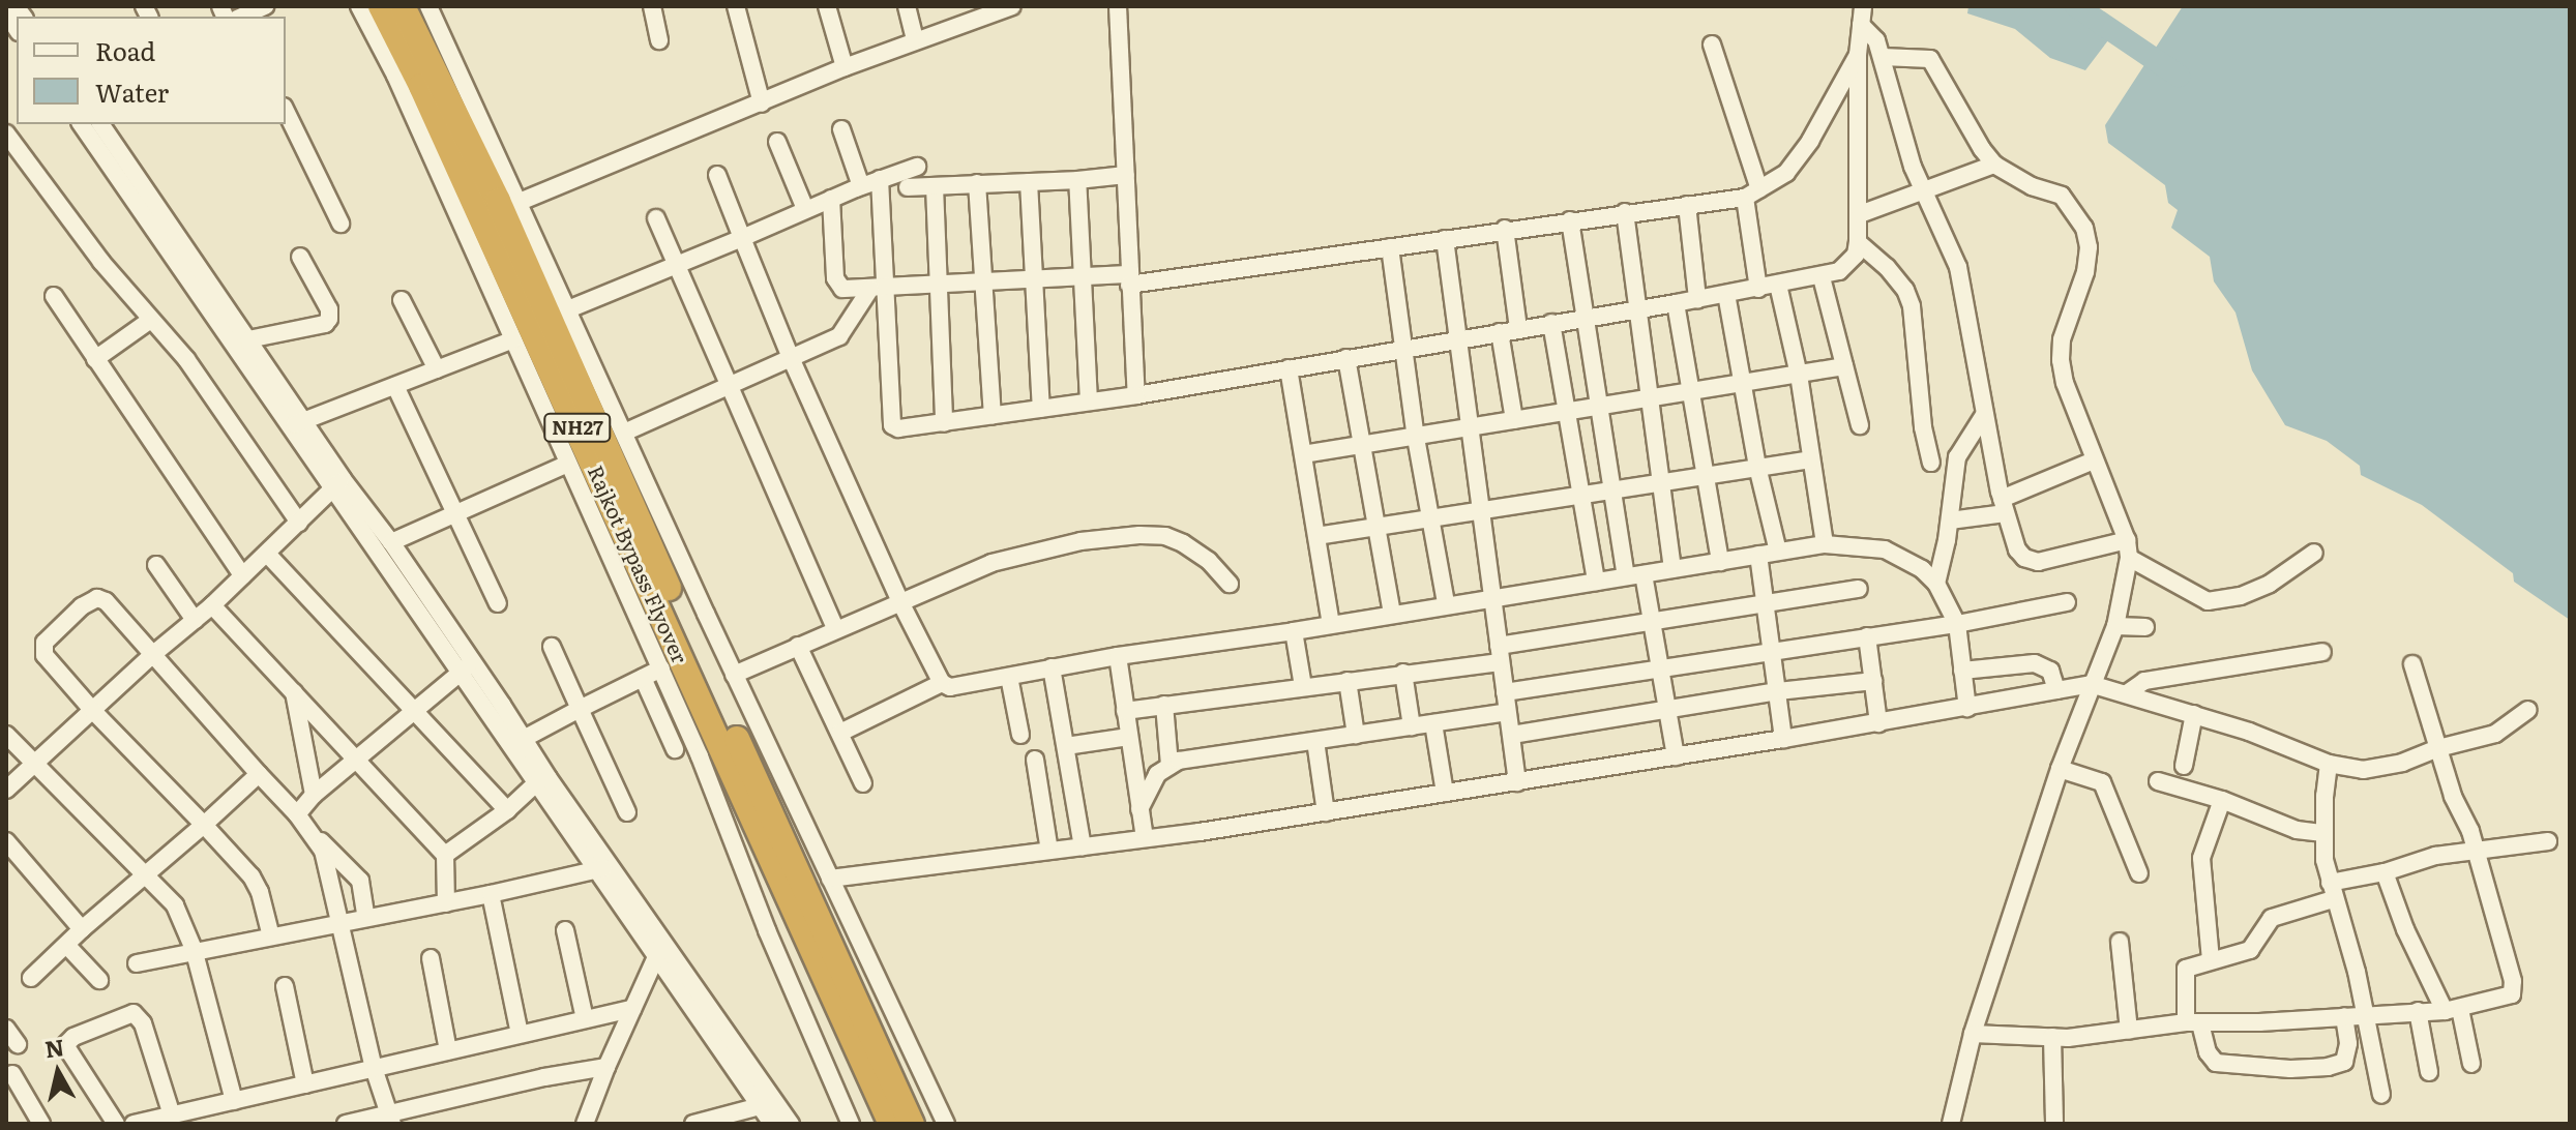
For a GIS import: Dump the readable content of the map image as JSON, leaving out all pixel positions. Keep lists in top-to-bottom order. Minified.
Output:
{"streets":{"highway":["NH27","Rajkot Bypass Flyover"]},"legend":["Road","Water"],"north":"top"}
